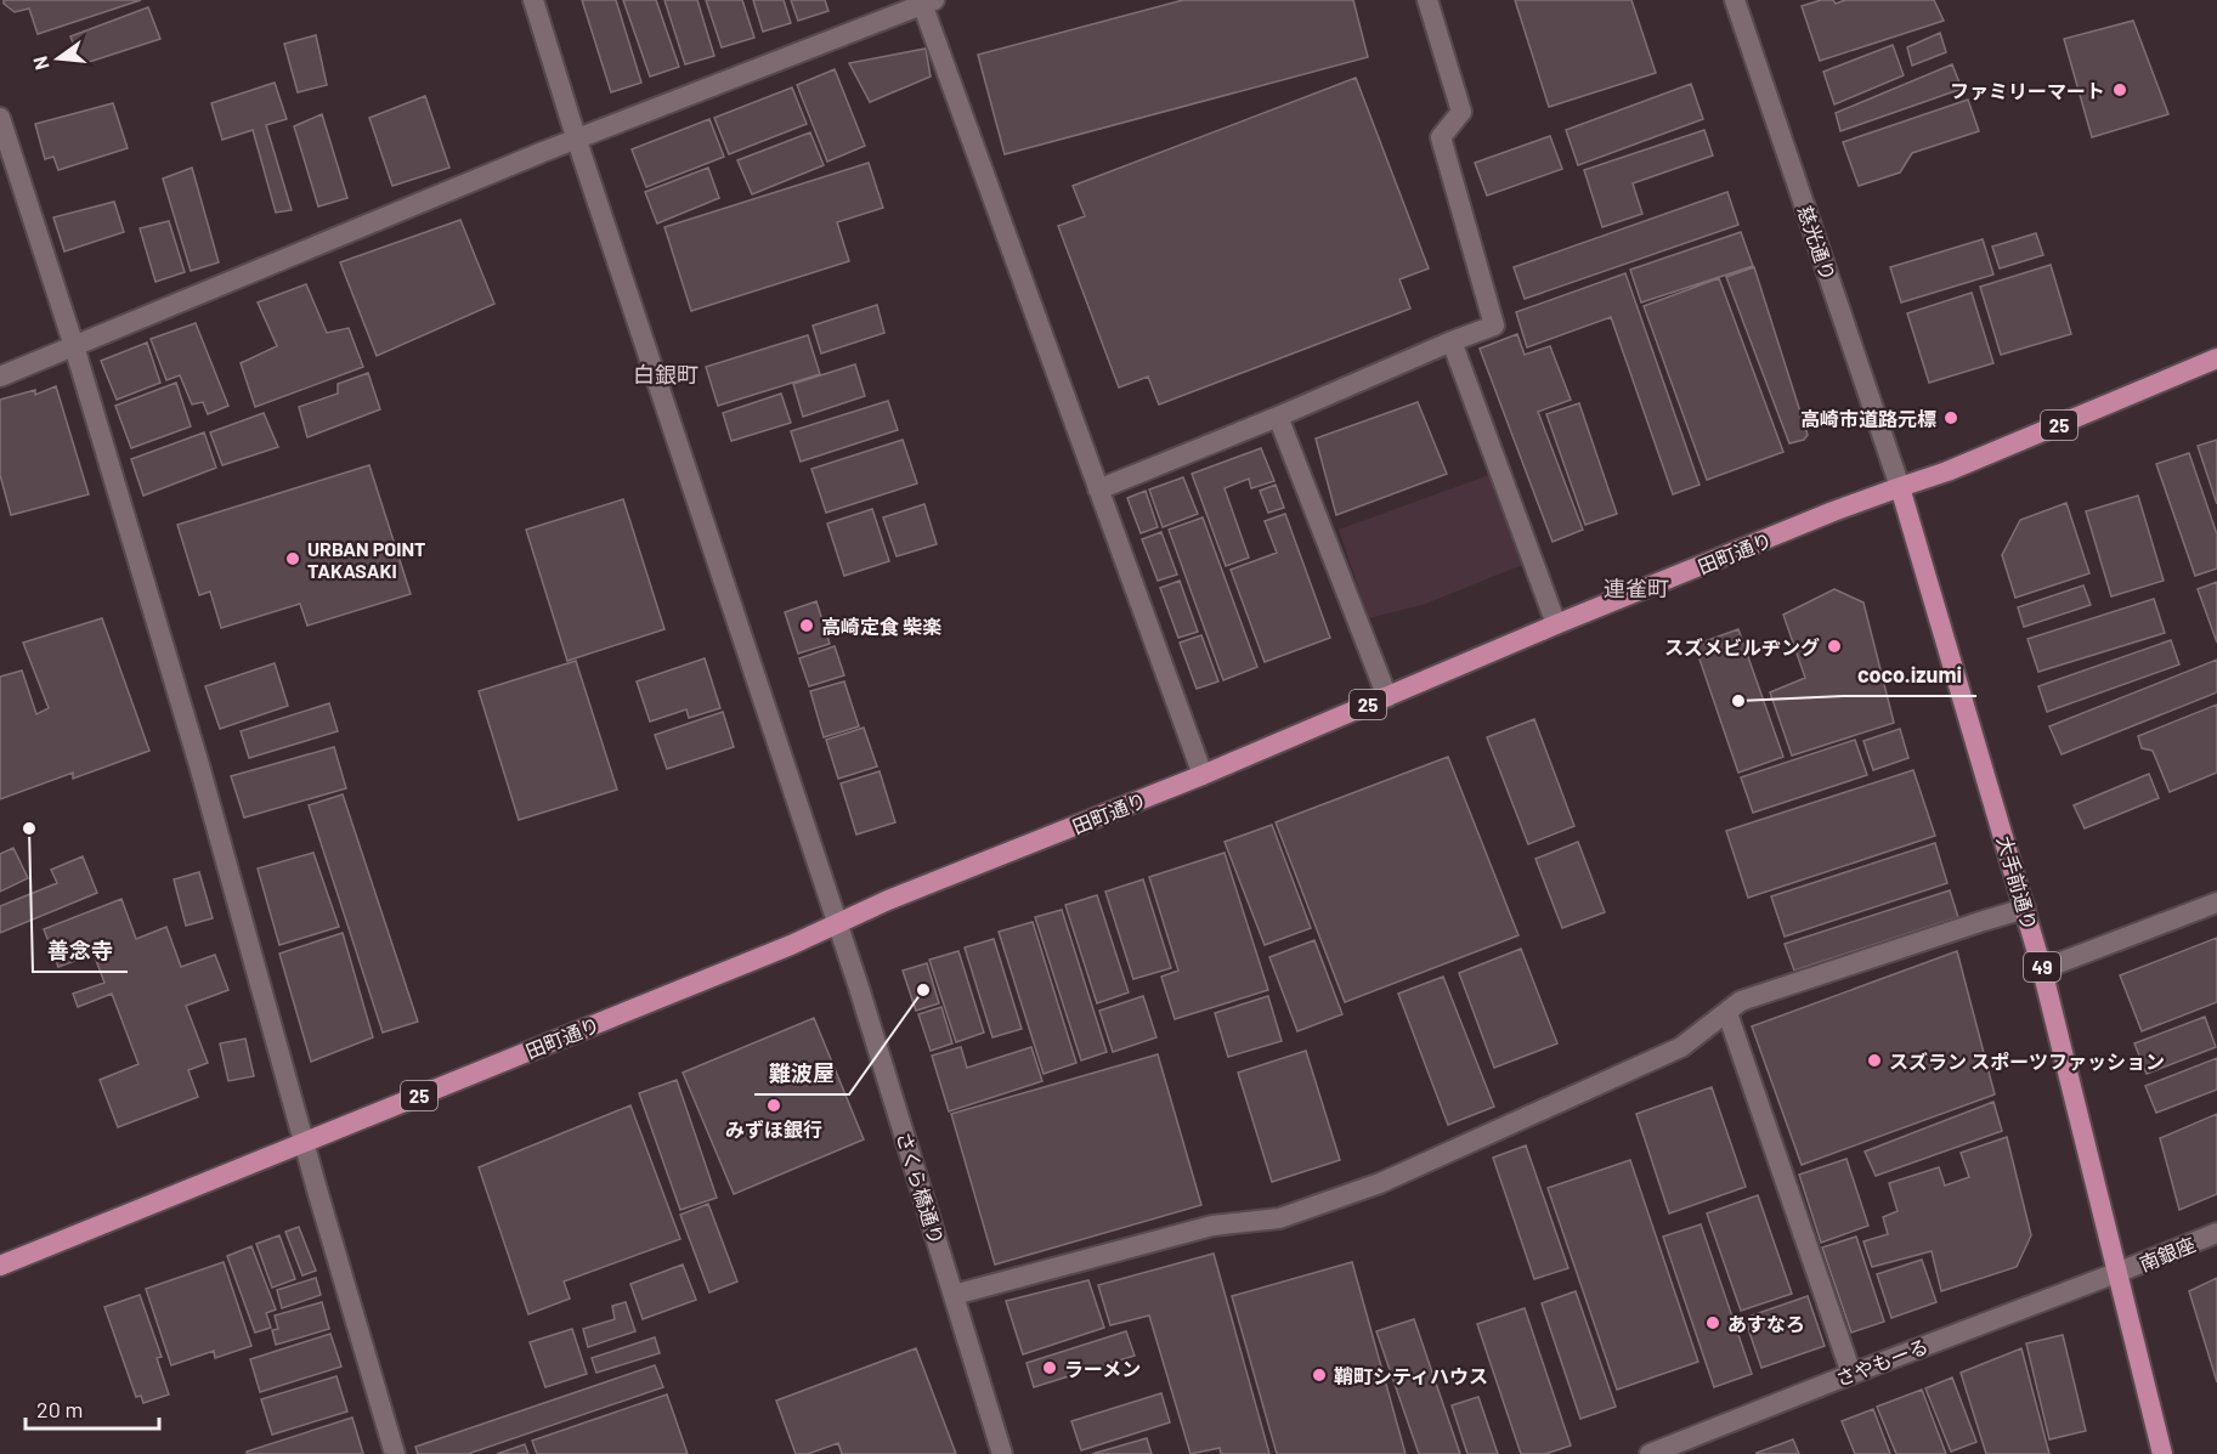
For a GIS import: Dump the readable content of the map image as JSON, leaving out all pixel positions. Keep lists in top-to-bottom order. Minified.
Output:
{"streets":{"main road":["25","田町通り","大手前通り","49"],"street":["慈光通り","さくら橋通り","南銀座","さやもーる"]},"crossings":[["慈光通り","田町通り"],["慈光通り","大手前通り"],["田町通り","大手前通り"],["田町通り","さくら橋通り"],["大手前通り","南銀座"],["大手前通り","さやもーる"],["南銀座","さやもーる"]],"districts":["白銀町","連雀町"],"places":["ファミリーマート","高崎市道路元標","URBAN POINT TAKASAKI","高崎定食 柴楽","スズメビルヂング","coco.izumi","善念寺","難波屋","スズラン スポーツファッション","みずほ銀行","あすなろ","ラーメン","鞘町シティハウス"],"scale_bar":"20 m","north":"left"}
